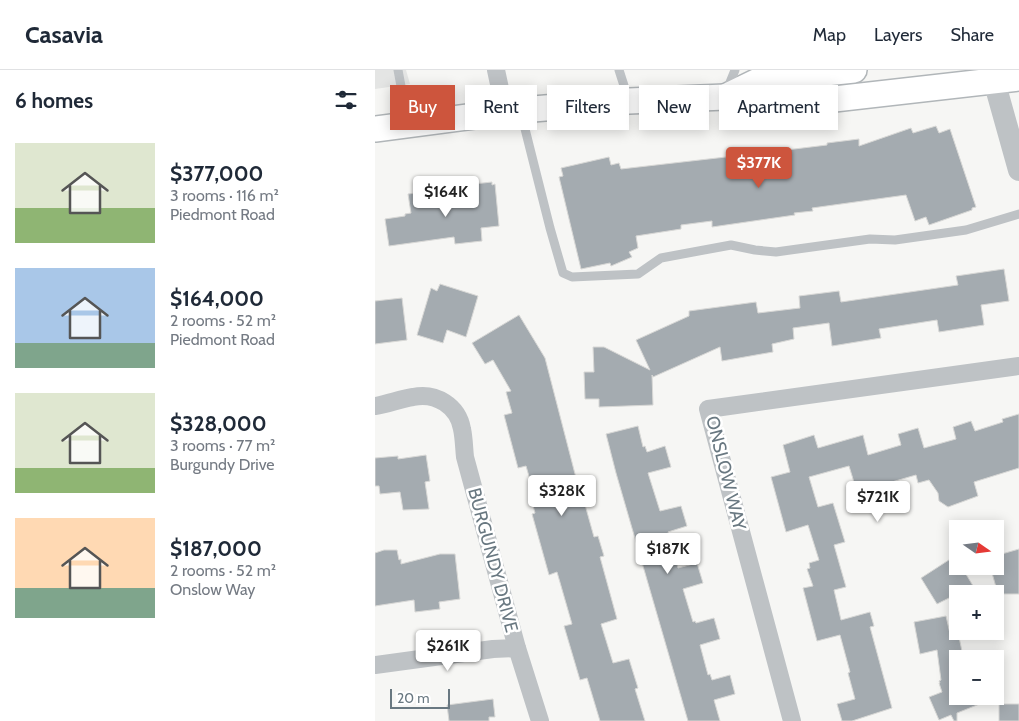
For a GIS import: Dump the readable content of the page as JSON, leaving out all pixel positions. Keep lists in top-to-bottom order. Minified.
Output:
{"streets":{"street":["ONSLOW WAY","BURGUNDY DRIVE"]},"scale_bar":"20 m","north":"right","page":{"header":"Casavia","nav":["Map","Layers","Share"],"heading":"6 homes","chip":["Buy","Rent","Filters","New","Apartment"],"list":[{"name":"$377,000","note":"3 rooms · 116 m² · Piedmont Road"},{"name":"$164,000","note":"2 rooms · 52 m² · Piedmont Road"},{"name":"$328,000","note":"3 rooms · 77 m² · Burgundy Drive"},{"name":"$187,000","note":"2 rooms · 52 m² · Onslow Way"}],"price":["$377K","$164K","$328K","$721K","$187K","$261K"],"map_buttons":["+","−"],"scale":"20 m"}}
